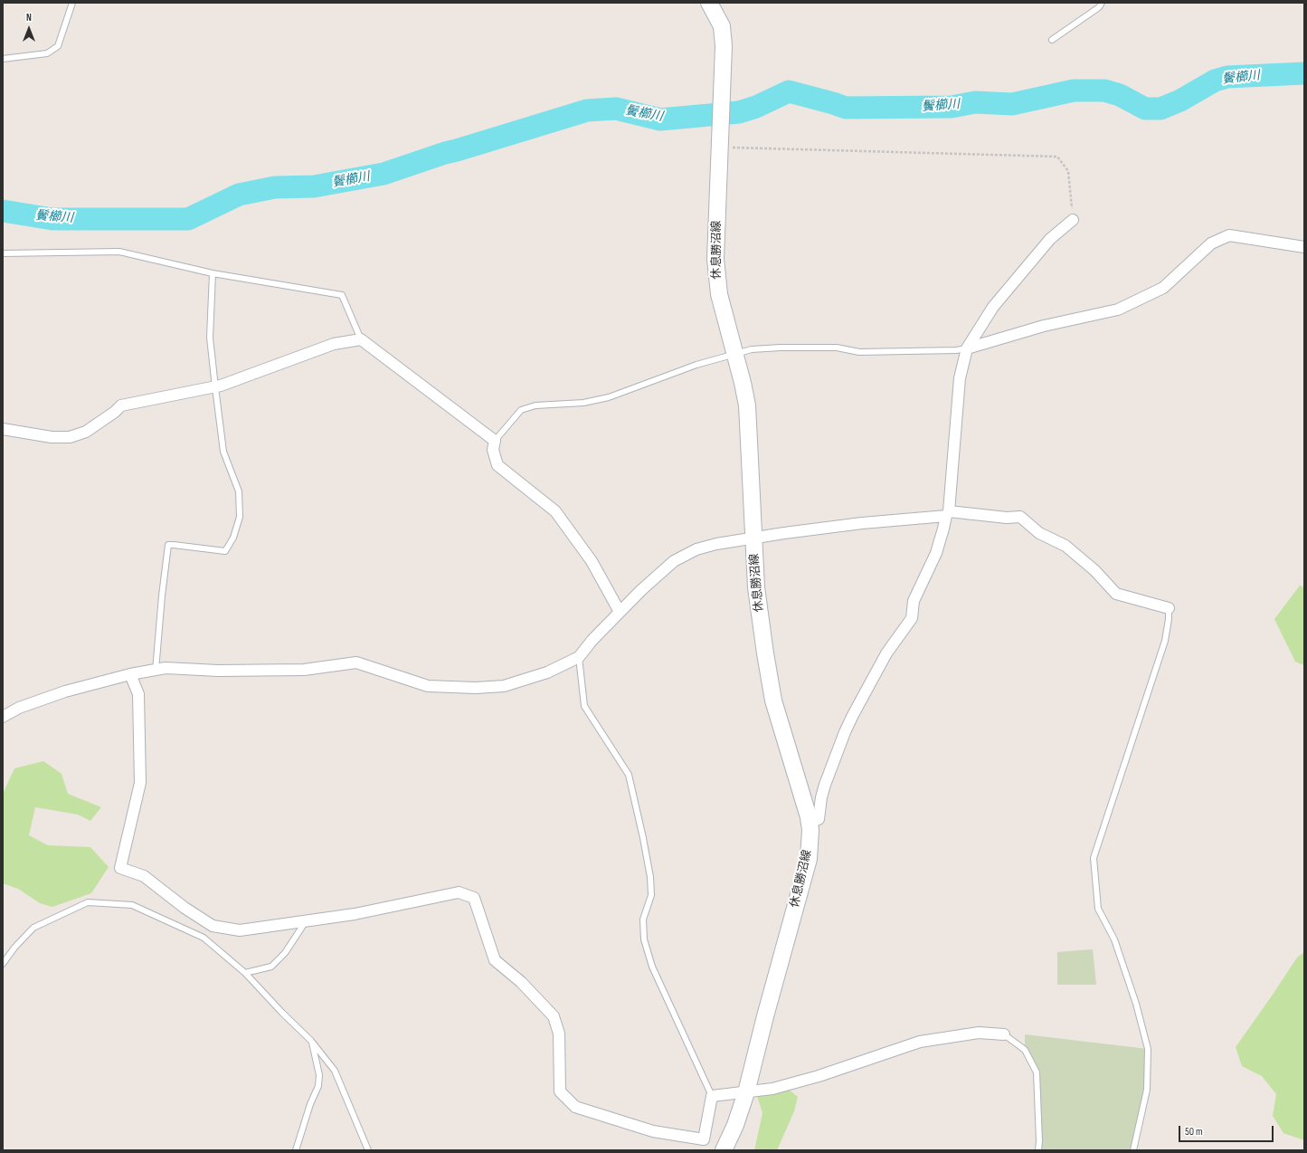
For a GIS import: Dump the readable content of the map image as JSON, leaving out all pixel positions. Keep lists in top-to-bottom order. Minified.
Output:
{"streets":{"main road":["休息勝沼線"]},"water":["鬢櫛川"],"scale_bar":"50 m","north":"top"}
